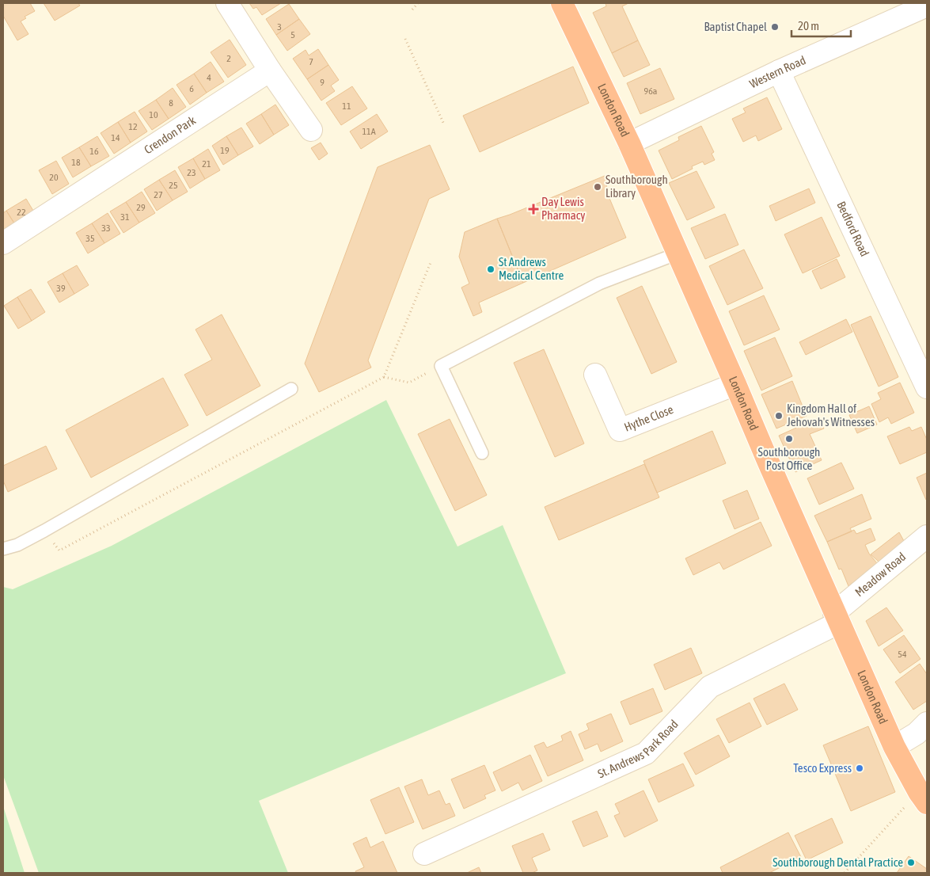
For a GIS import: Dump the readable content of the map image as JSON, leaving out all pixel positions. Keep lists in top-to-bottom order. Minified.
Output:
{"streets":{"highway":["London Road"],"street":["Western Road","Crendon Park","Bedford Road","Hythe Close","Meadow Road","St. Andrews Park Road"]},"crossings":[["Western Road","London Road"],["Western Road","Bedford Road"],["London Road","Hythe Close"],["London Road","Meadow Road"],["London Road","St. Andrews Park Road"],["Meadow Road","St. Andrews Park Road"]],"places":{"other":["Baptist Chapel","Southborough Library","St Andrews Medical Centre","Kingdom Hall of Jehovah's Witnesses","Southborough Post Office","Tesco Express","Southborough Dental Practice"],"health":["Day Lewis Pharmacy"]},"house_numbers":["3","5","2","7","4","9","6","96a","8","11","10","12","11A","14","19","16","18","21","23","20","25","27","29","22","31","33","35","39","54"],"scale_bar":"20 m"}
